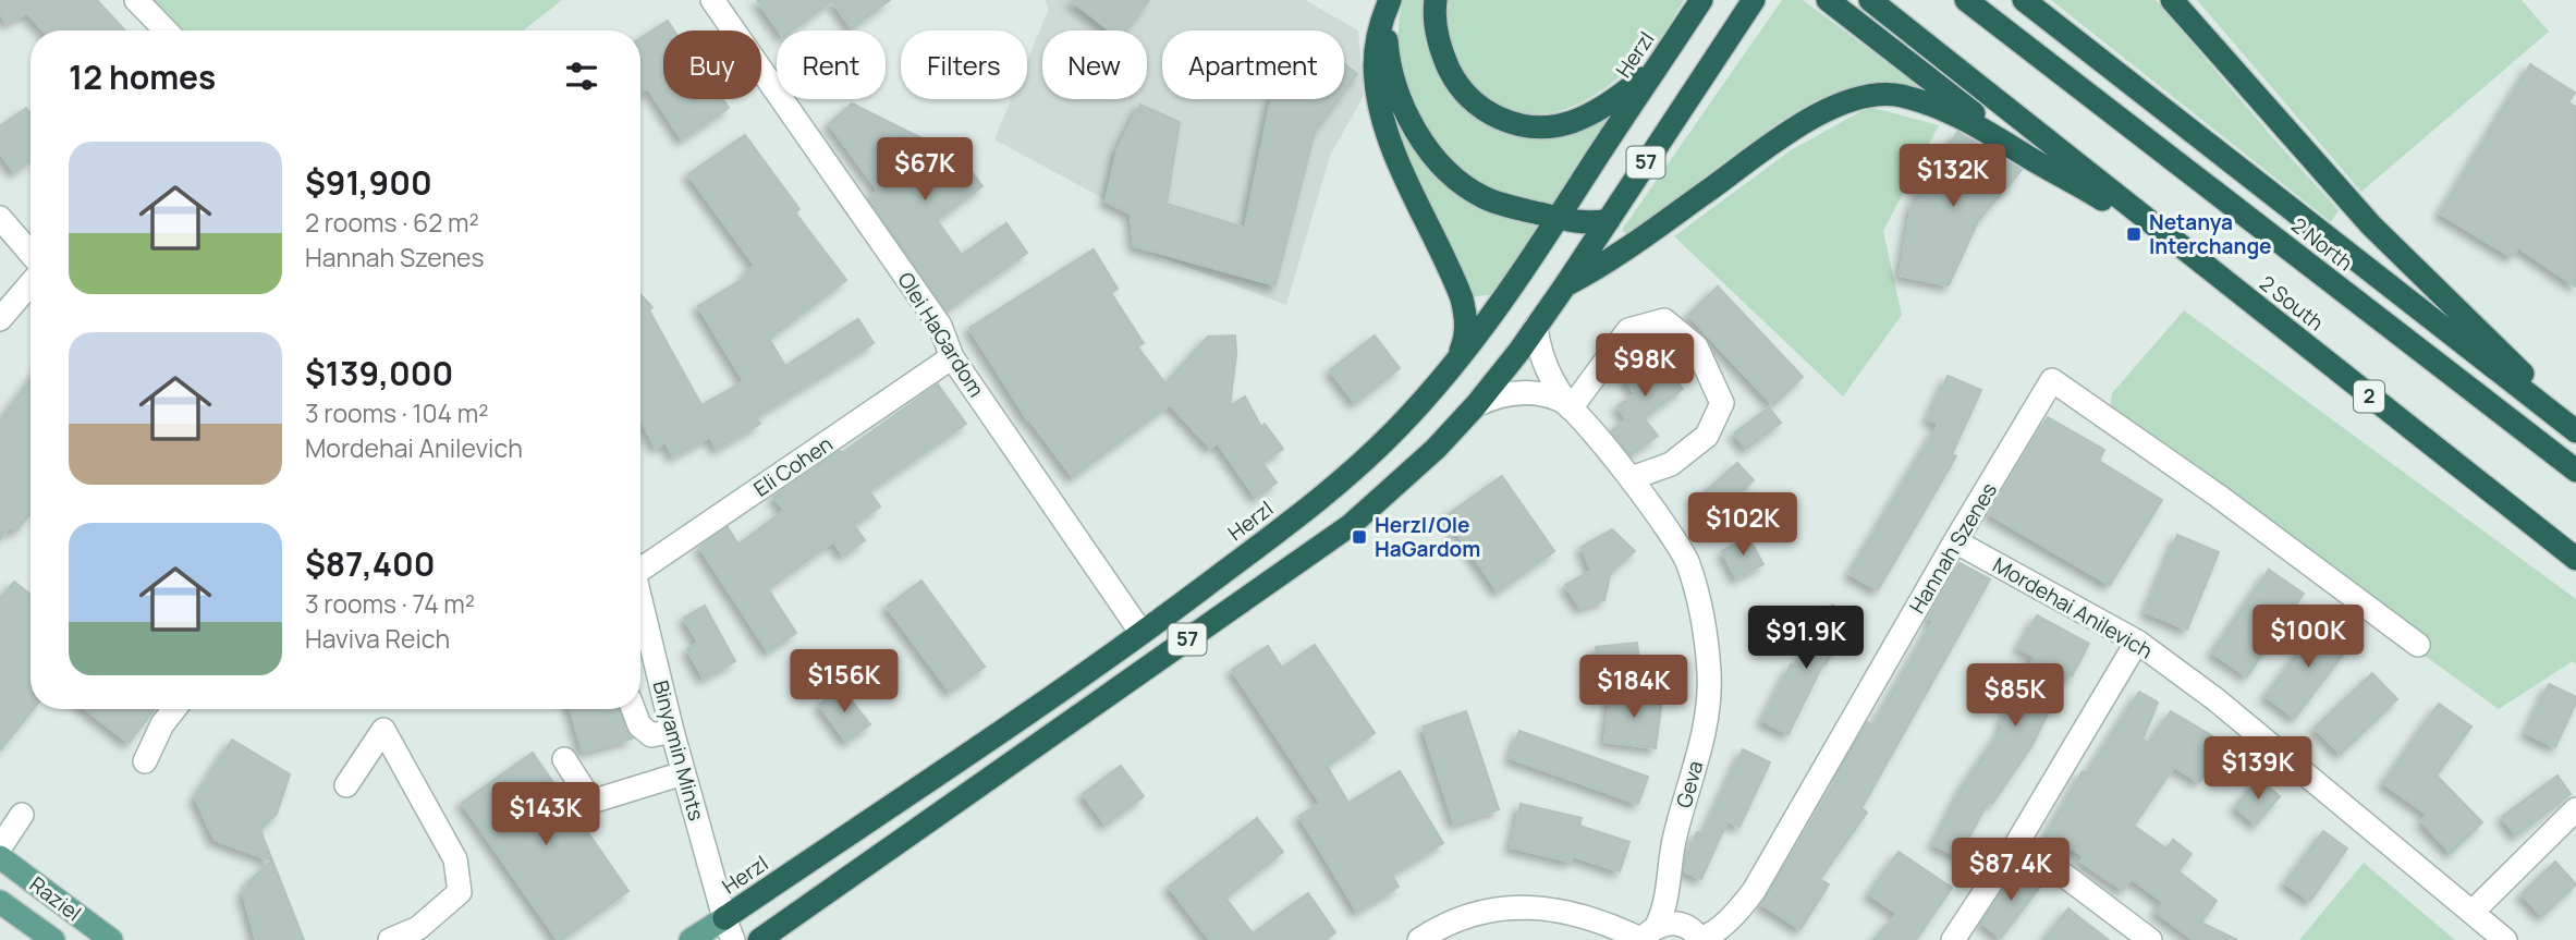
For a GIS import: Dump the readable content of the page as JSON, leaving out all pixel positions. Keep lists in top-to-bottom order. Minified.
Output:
{"streets":{"highway":["Herzl","57","2 North","2 South","2"],"main road":["Raziel"],"street":["Olei HaGardom","Eli Cohen","Hannah Szenes","Mordehai Anilevich","Binyamin Mints","Geva"]},"crossings":[["Herzl","Olei HaGardom"],["Herzl","Binyamin Mints"],["57","Geva"],["Olei HaGardom","Eli Cohen"],["Hannah Szenes","Mordehai Anilevich"]],"places":{"transit":["Netanya Interchange","Herzl/Ole HaGardom"]},"page":{"chip":["Buy","Rent","Filters","New","Apartment"],"heading":"12 homes","list":[{"name":"$91,900","note":"2 rooms · 62 m² · Hannah Szenes"},{"name":"$139,000","note":"3 rooms · 104 m² · Mordehai Anilevich"},{"name":"$87,400","note":"3 rooms · 74 m² · Haviva Reich"}],"price":["$67K","$132K","$98K","$102K","$100K","$91.9K","$156K","$184K","$85K","$139K","$143K","$87.4K"]}}
